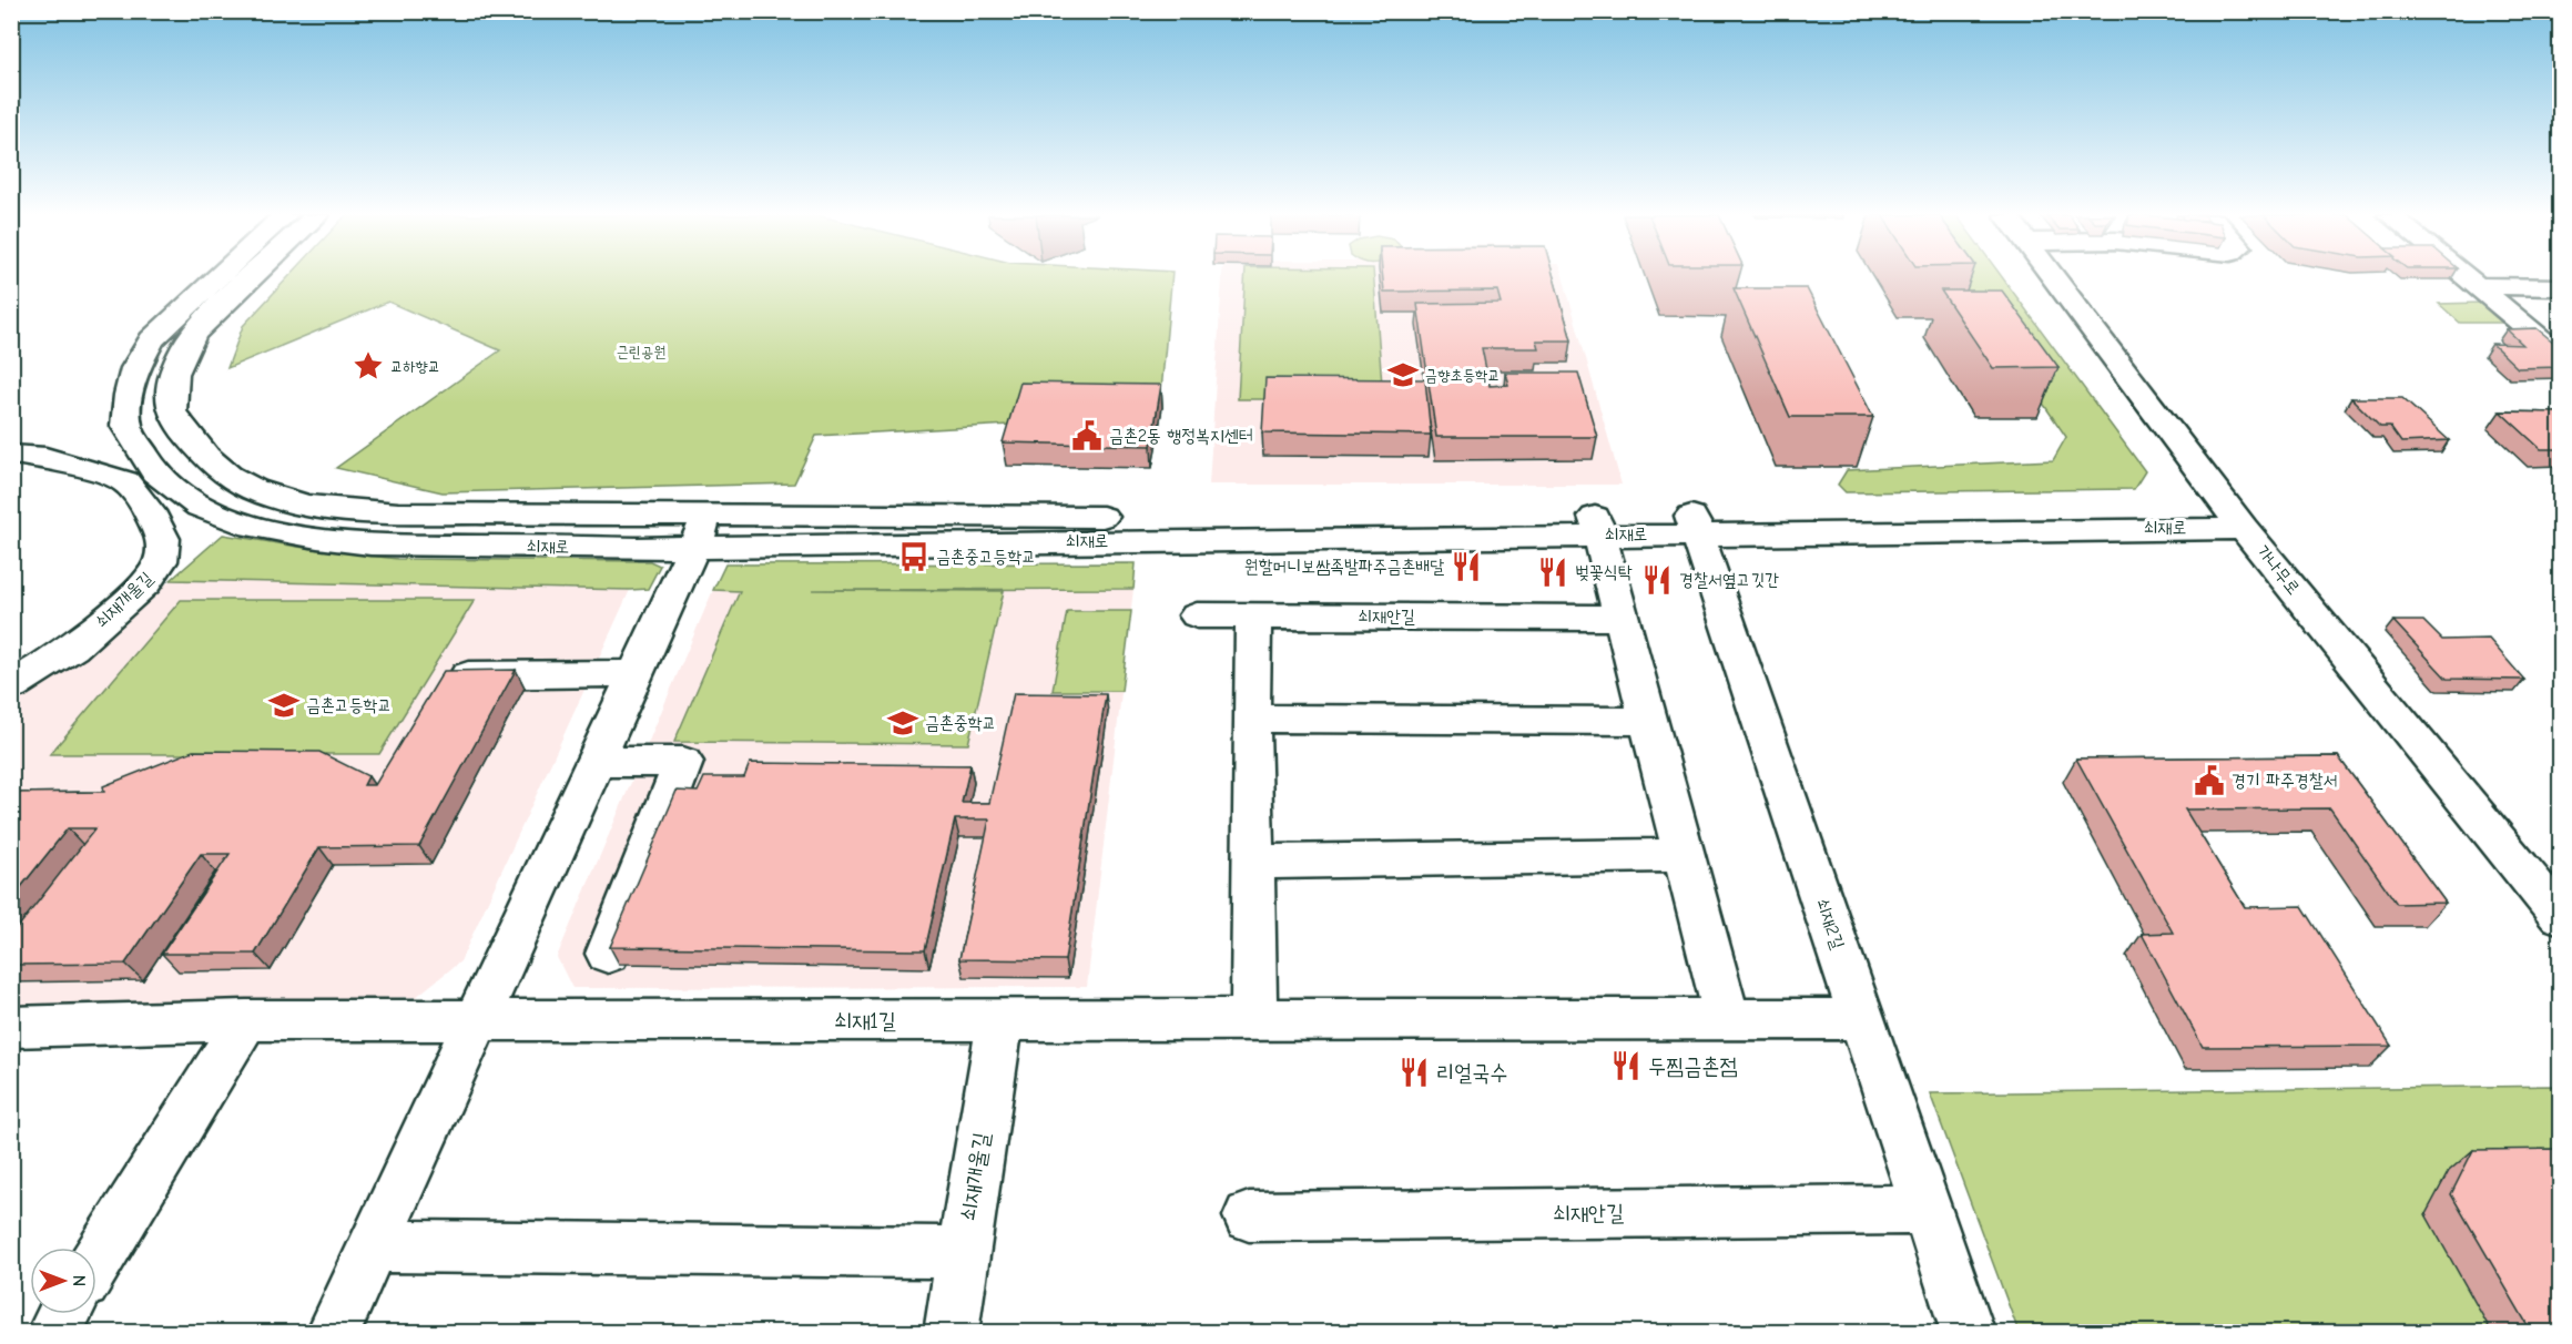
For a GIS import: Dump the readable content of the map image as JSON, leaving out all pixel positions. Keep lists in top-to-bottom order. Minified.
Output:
{"streets":{"street":["쇠재로","가나무로","쇠재개울길","쇠재안길","쇠재2길","쇠재1길"]},"crossings":[["쇠재로","가나무로"],["쇠재로","쇠재2길"],["쇠재개울길","쇠재1길"],["쇠재안길","쇠재2길"]],"parks":["근린공원"],"places":{"place":["교하향교"],"school or university":["금향초등학교","금촌고등학교","금촌중학교"],"public building":["금촌2동 행정복지센터","경기 파주경찰서"],"bus stop":["금촌중고등학교"],"restaurant":["원할머니보쌈족발파주금촌배달","벚꽃식탁","경찰서옆고깃간","두찜금촌점","리얼국수"]},"north":"right"}
